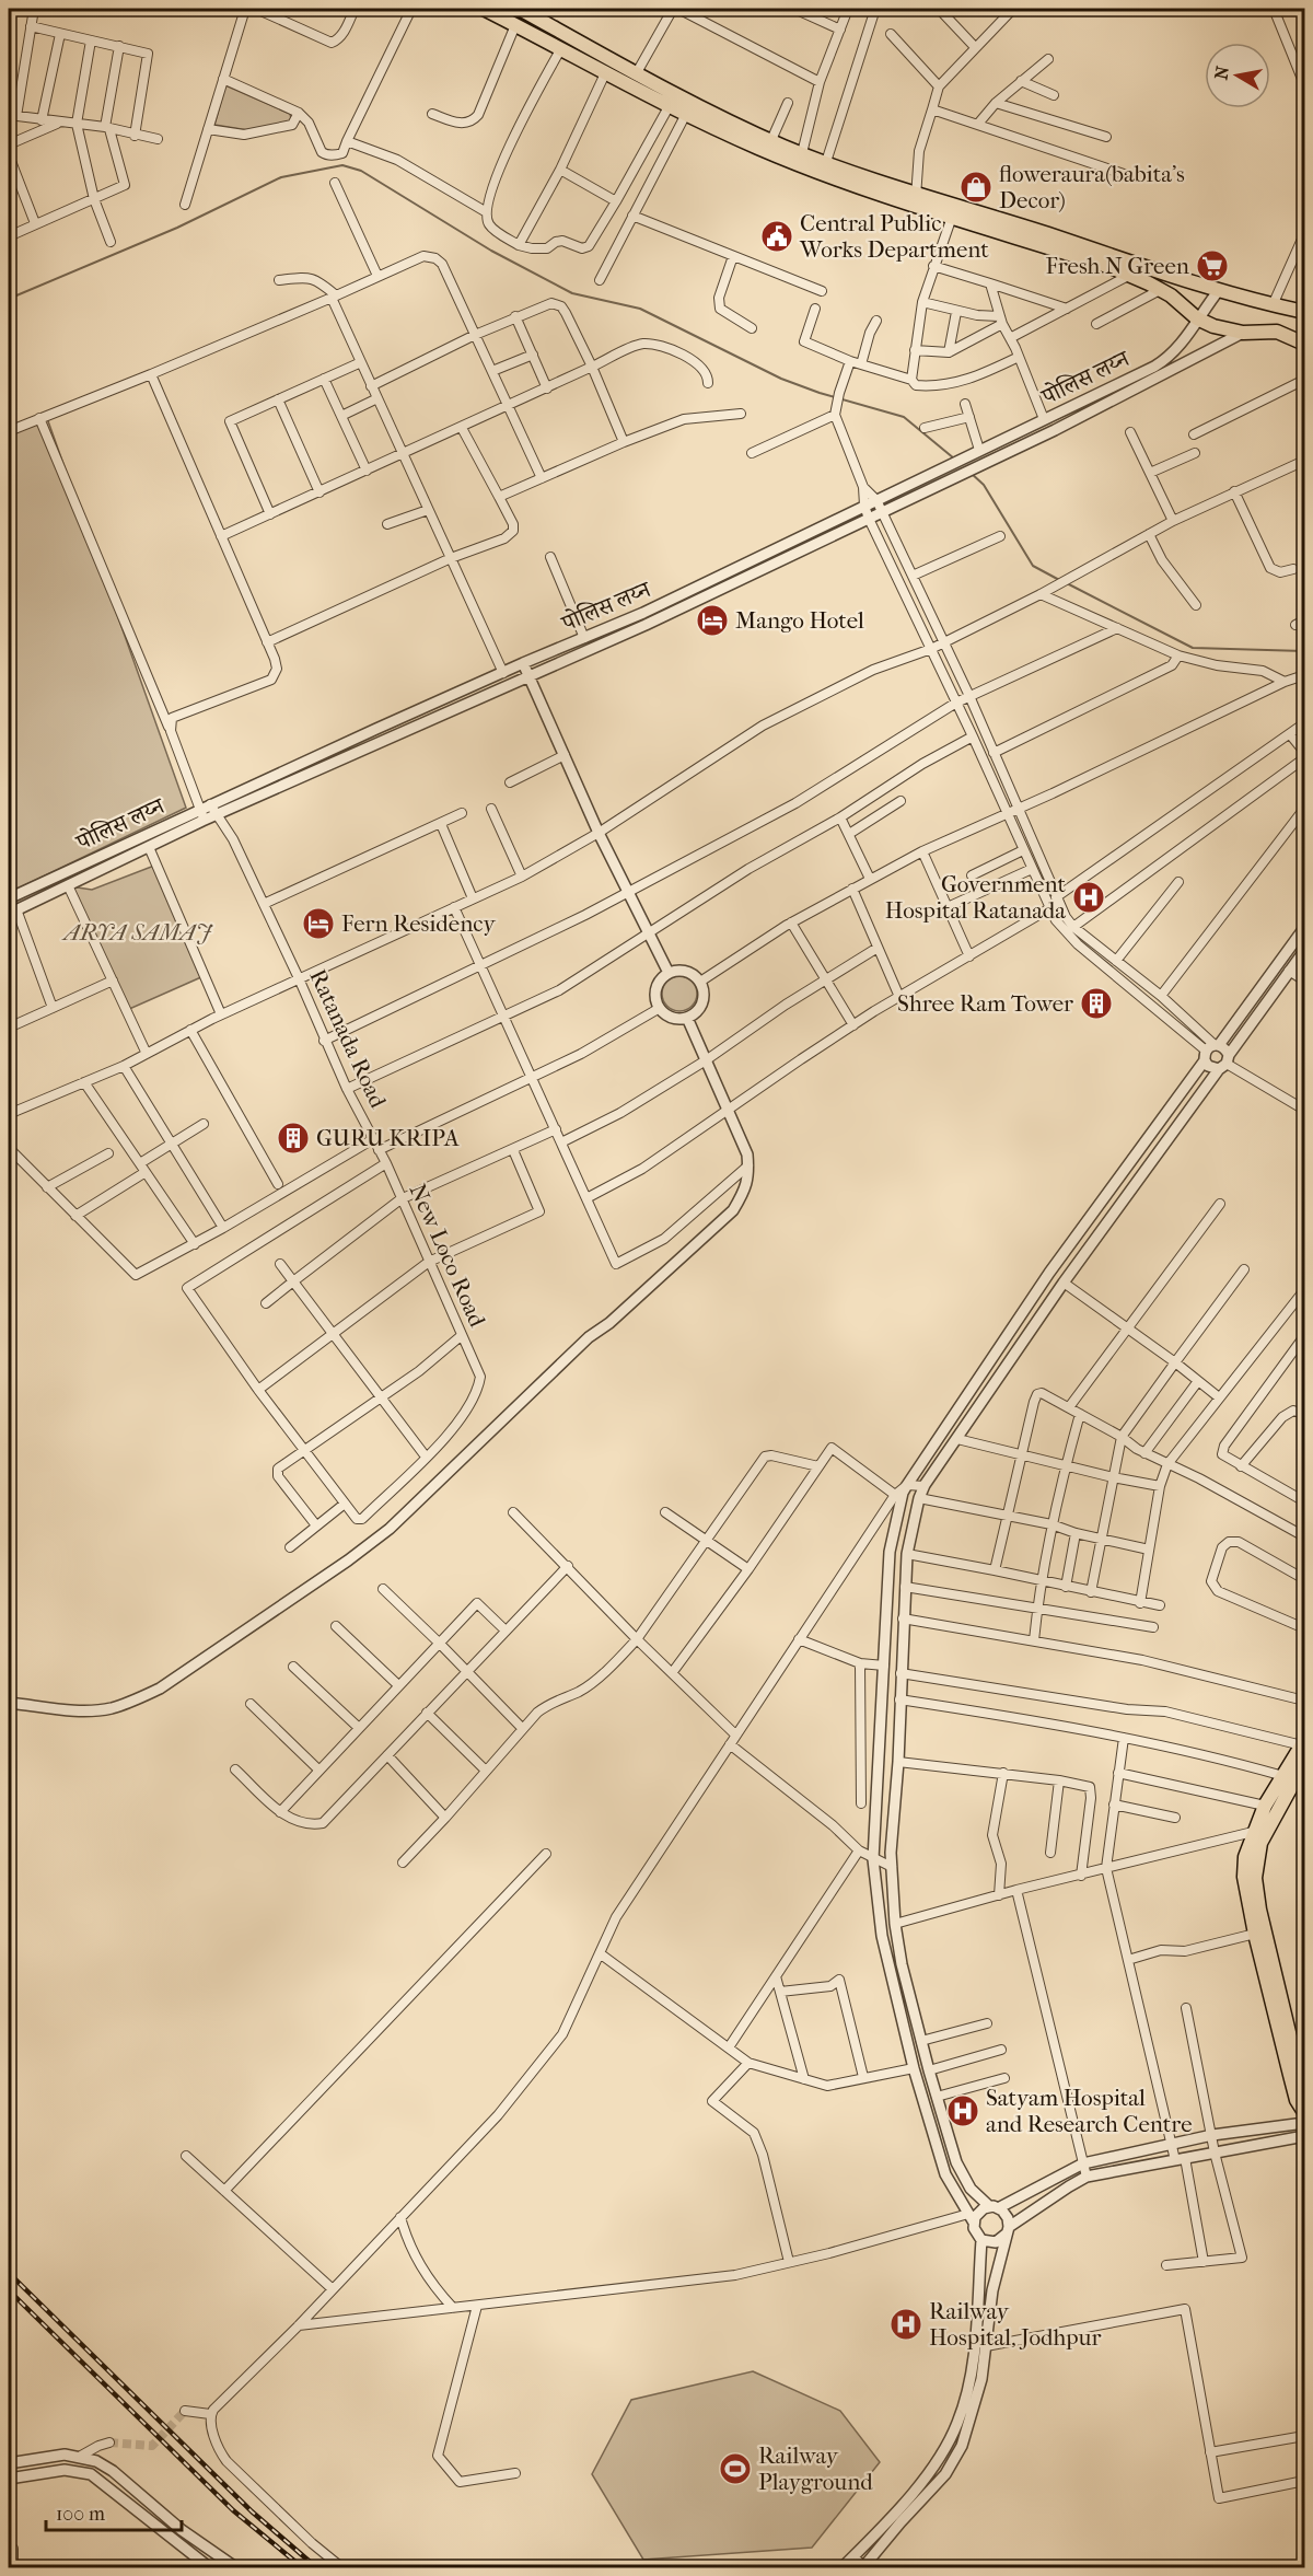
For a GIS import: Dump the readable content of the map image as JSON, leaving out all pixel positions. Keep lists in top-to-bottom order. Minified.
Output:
{"streets":{"street":["पोलिस लय्न","Ratanada Road","New Loco Road"]},"crossings":[["पोलिस लय्न","Ratanada Road"],["Ratanada Road","New Loco Road"]],"parks":["ARYA SAMAJ"],"places":{"shop":["floweraura(babita's Decor)"],"public building":["Central Public Works Department"],"supermarket":["Fresh N Green"],"hotel":["Mango Hotel","Fern Residency"],"hospital":["Government Hospital Ratanada","Satyam Hospital and Research Centre","Railway Hospital, Jodhpur"],"building":["Shree Ram Tower","GURU KRIPA"],"sports":["Railway Playground"]},"scale_bar":"100 m","north":"left"}
